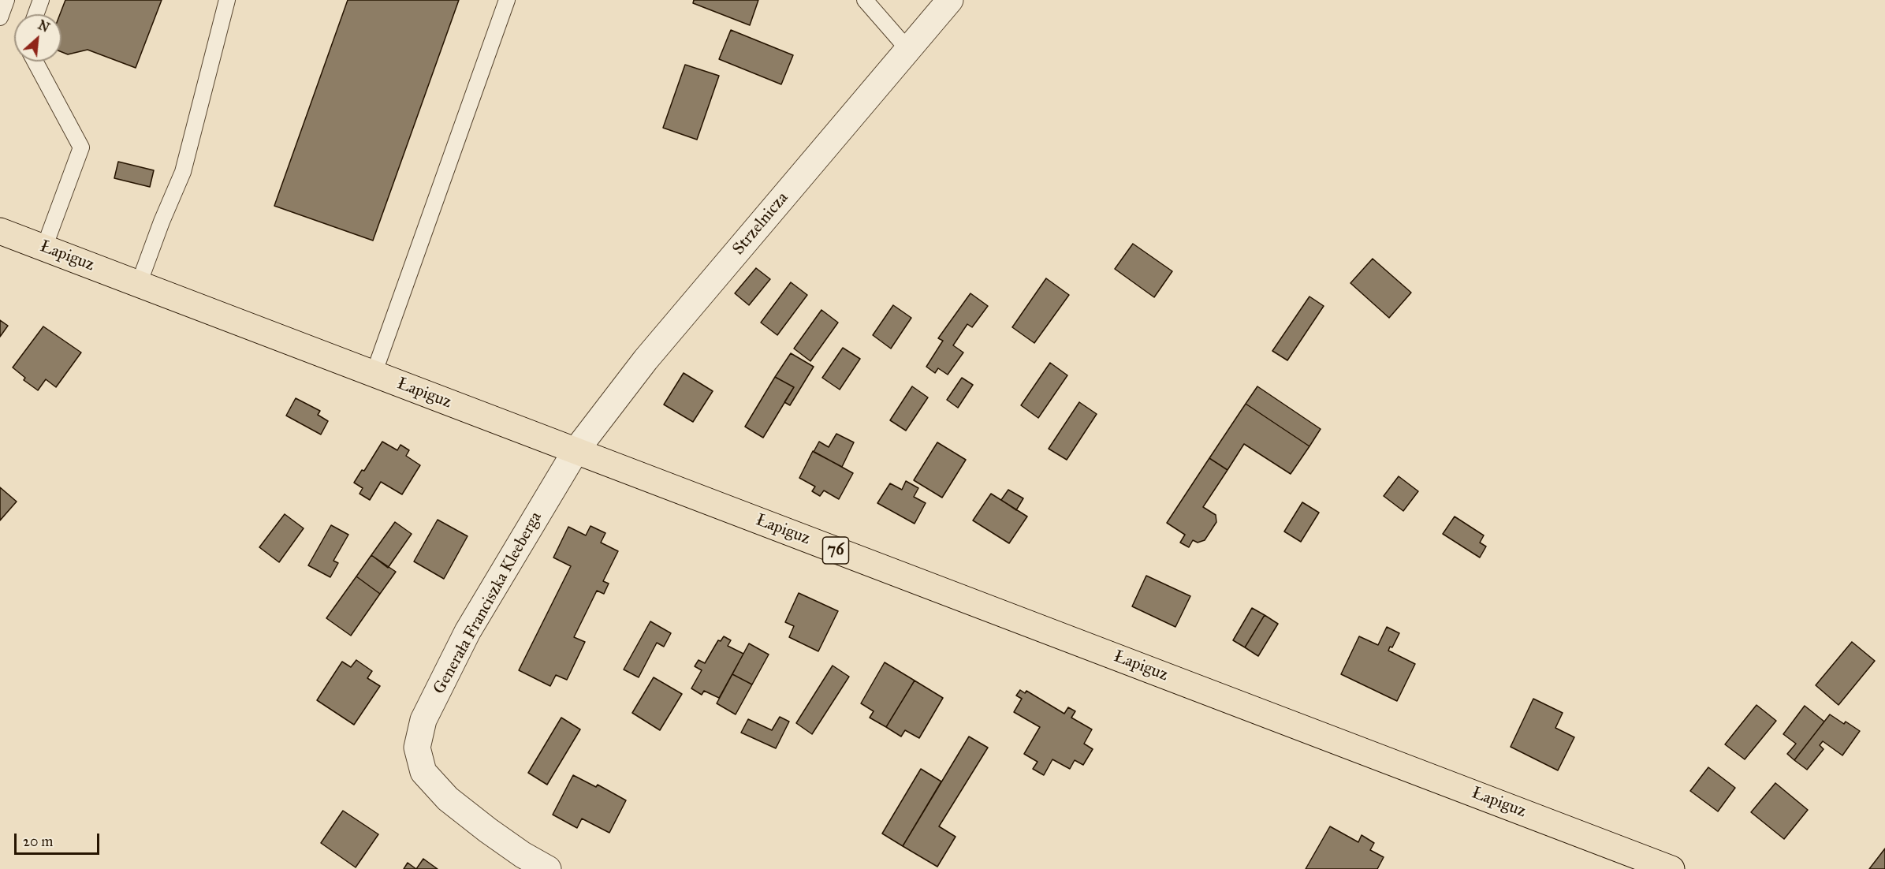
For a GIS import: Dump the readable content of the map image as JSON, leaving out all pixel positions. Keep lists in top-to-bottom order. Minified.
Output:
{"streets":{"main road":["Łapiguz","76"],"street":["Strzelnicza","Generała Franciszka Kleeberga"]},"crossings":[["Strzelnicza","Łapiguz"],["Strzelnicza","Generała Franciszka Kleeberga"],["Łapiguz","Generała Franciszka Kleeberga"]],"scale_bar":"20 m","north":"top right"}
